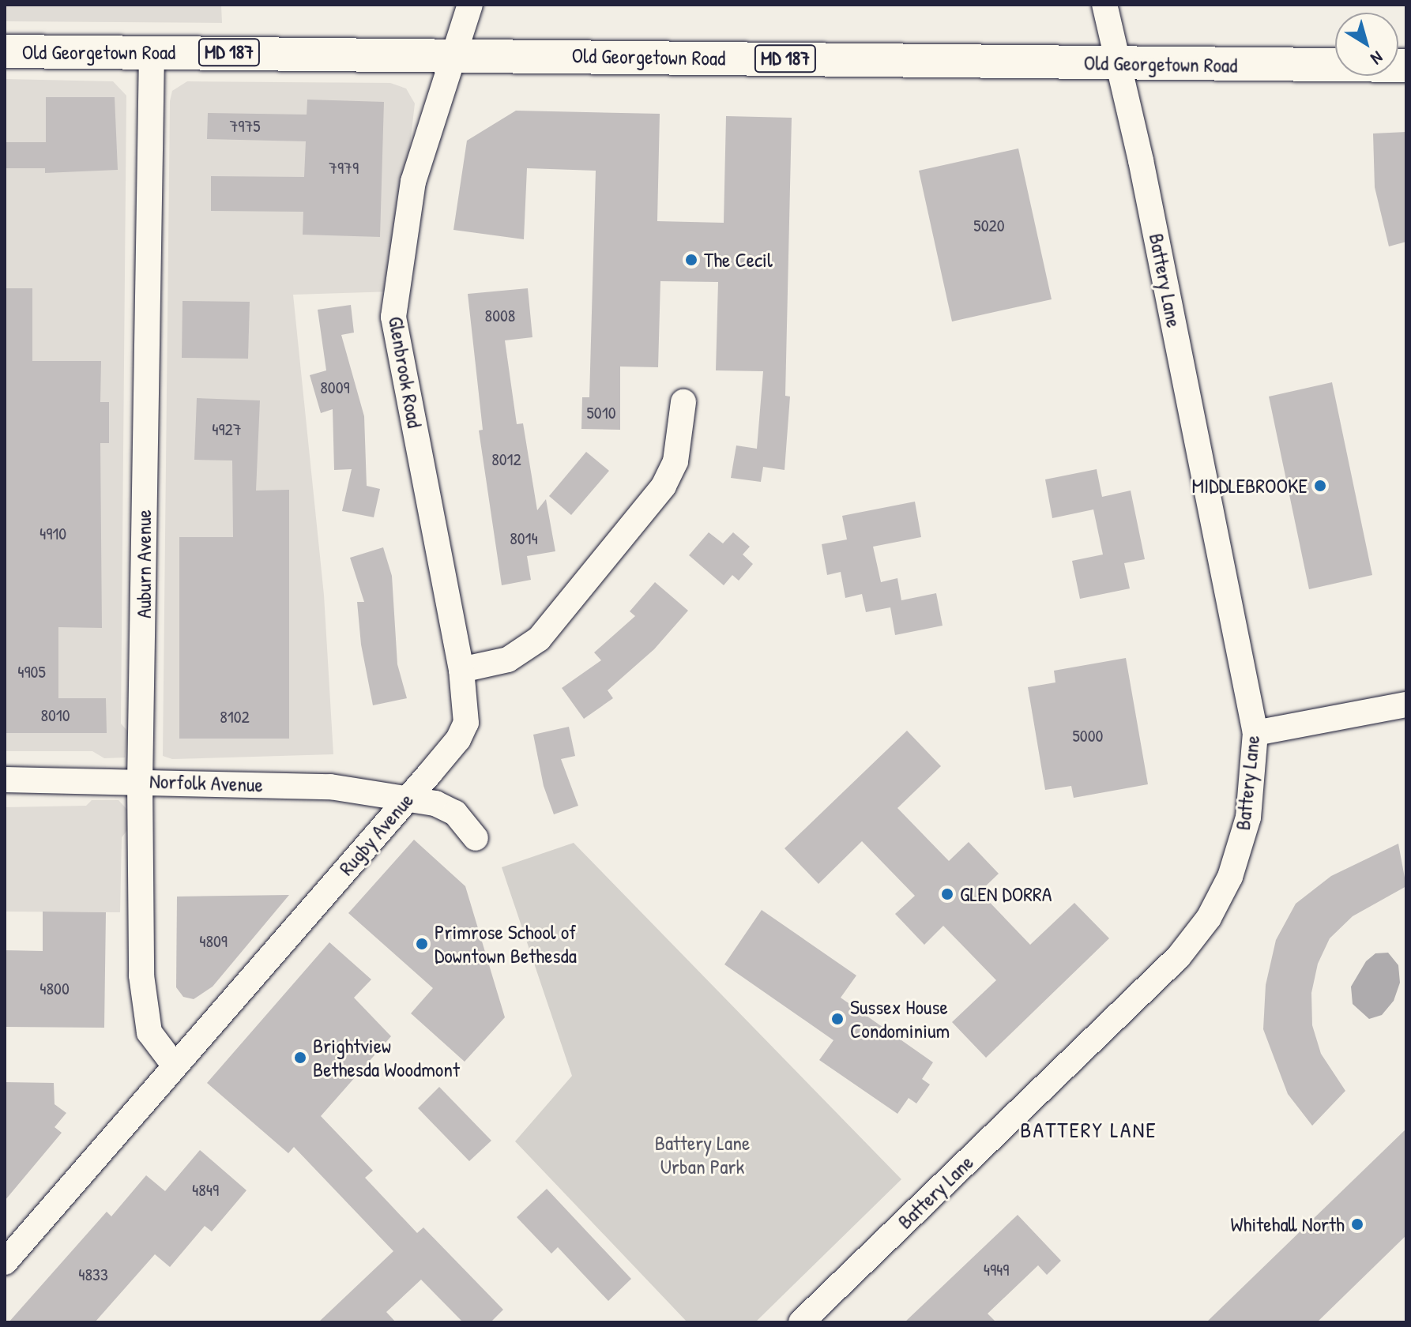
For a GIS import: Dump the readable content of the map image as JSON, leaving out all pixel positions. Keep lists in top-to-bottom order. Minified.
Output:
{"streets":{"main road":["Old Georgetown Road","MD 187"],"street":["Battery Lane","Glenbrook Road","Auburn Avenue","Norfolk Avenue","Rugby Avenue"]},"crossings":[["Old Georgetown Road","Battery Lane"],["Old Georgetown Road","Glenbrook Road"],["Old Georgetown Road","Auburn Avenue"],["Glenbrook Road","Rugby Avenue"],["Auburn Avenue","Norfolk Avenue"],["Auburn Avenue","Rugby Avenue"],["Norfolk Avenue","Rugby Avenue"]],"districts":["BATTERY LANE"],"parks":["Battery Lane Urban Park"],"places":["The Cecil","MIDDLEBROOKE","GLEN DORRA","Primrose School of Downtown Bethesda","Sussex House Condominium","Brightview Bethesda Woodmont","Whitehall North"],"house_numbers":["7975","7979","5020","8008","8009","5010","4927","8012","4910","8014","4905","8010","8102","5000","4809","4800","4849","4949","4833"],"north":"bottom right"}
